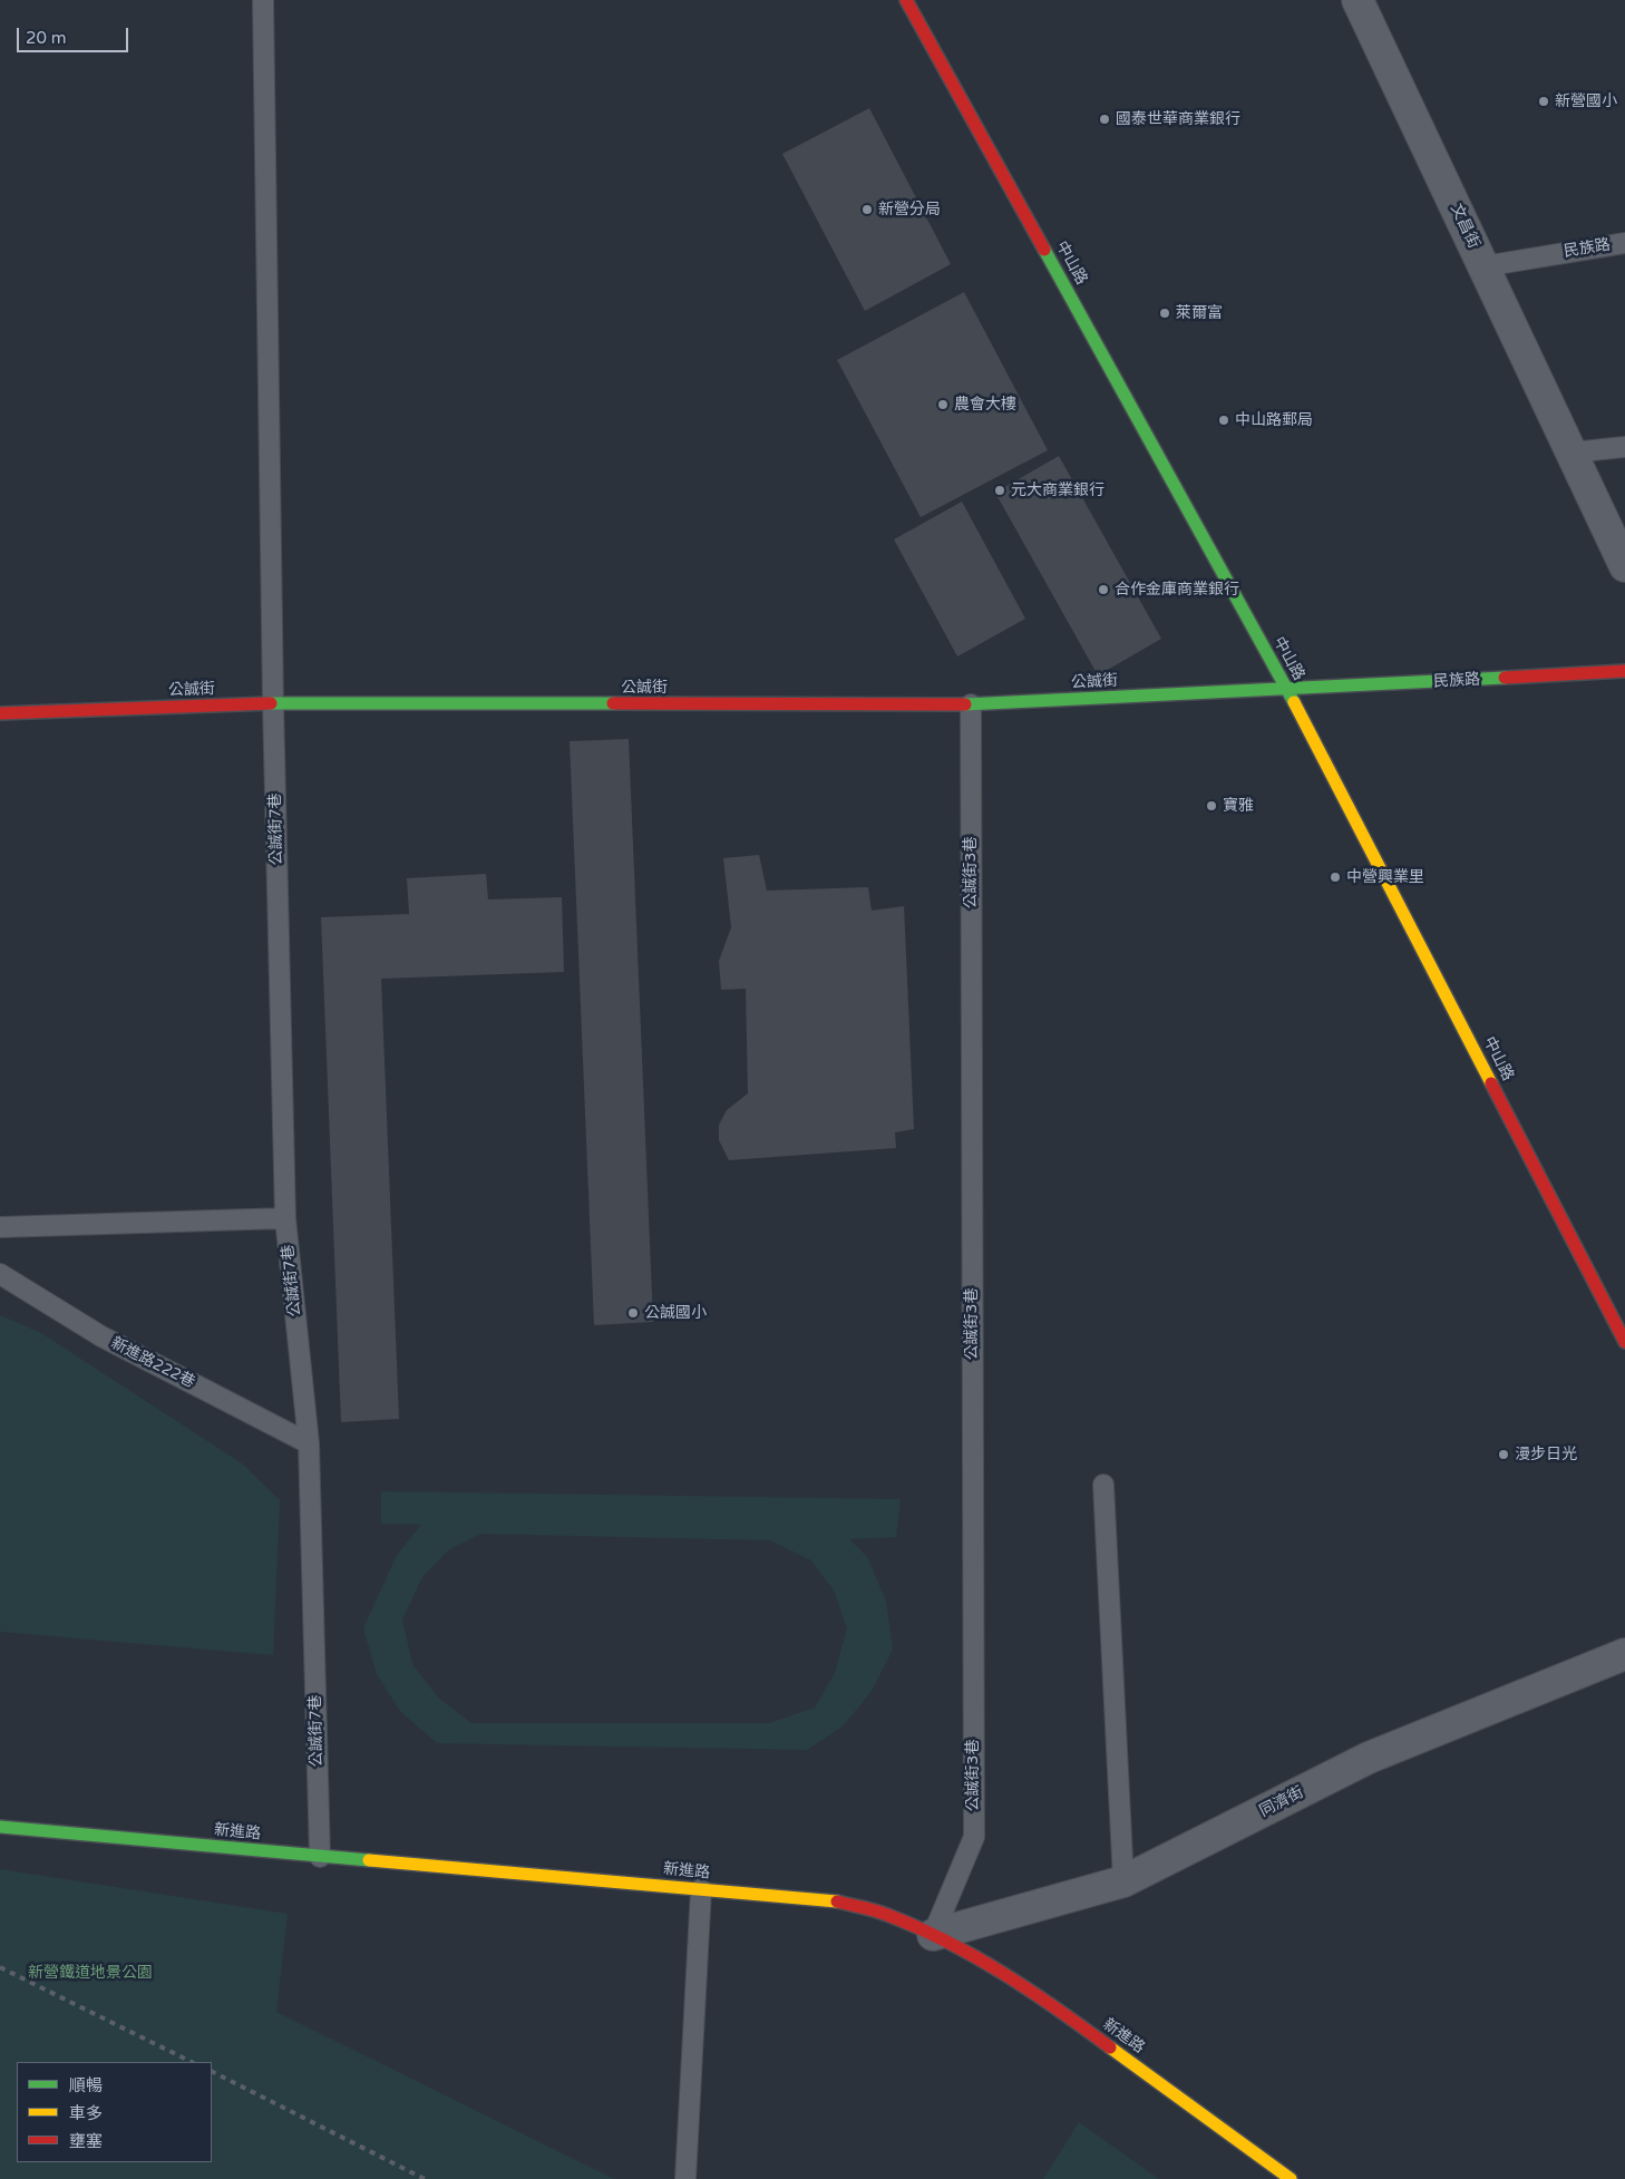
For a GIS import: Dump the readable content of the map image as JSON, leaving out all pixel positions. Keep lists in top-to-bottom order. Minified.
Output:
{"streets":{"street":["文昌街","民族路","中山路","公誠街","同濟街","新進路"],"lane":["公誠街7巷","公誠街3巷","新進路222巷"]},"crossings":[["文昌街","民族路"],["民族路","中山路"],["民族路","公誠街"],["中山路","公誠街"],["公誠街","公誠街7巷"],["公誠街","公誠街3巷"],["公誠街7巷","新進路222巷"],["公誠街7巷","新進路"],["公誠街3巷","同濟街"],["公誠街3巷","新進路"],["同濟街","新進路"]],"parks":["新營鐵道地景公園"],"places":["新營國小","國泰世華商業銀行","新營分局","萊爾富","農會大樓","中山路郵局","元大商業銀行","合作金庫商業銀行","寶雅","中營興業里","公誠國小","漫步日光"],"legend":["順暢","車多","壅塞"],"scale_bar":"20 m"}
